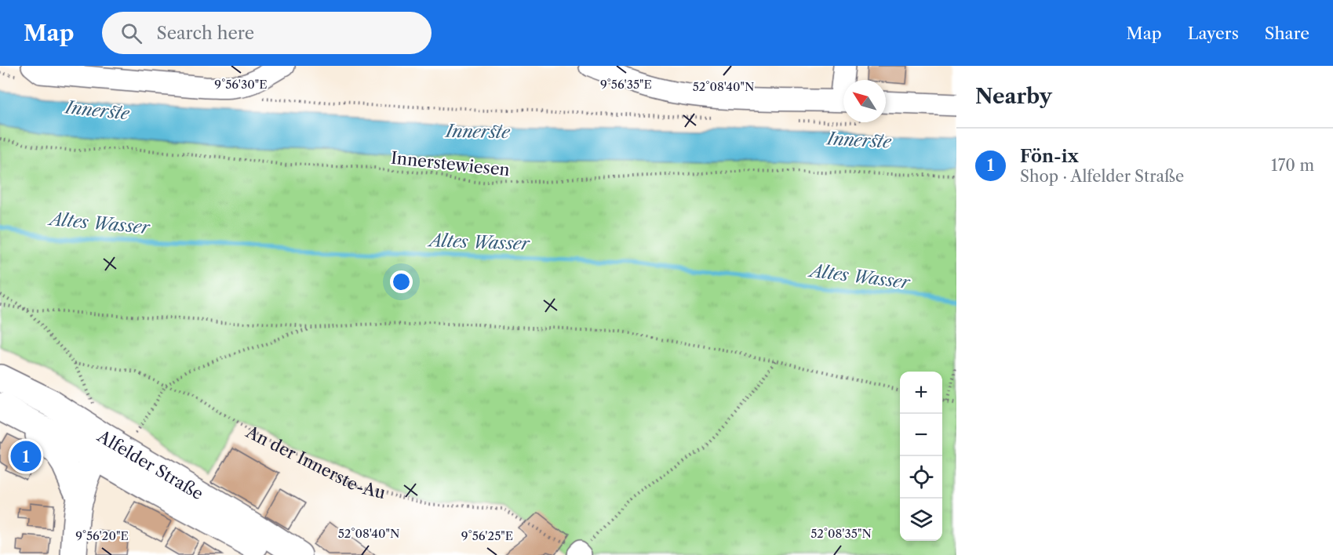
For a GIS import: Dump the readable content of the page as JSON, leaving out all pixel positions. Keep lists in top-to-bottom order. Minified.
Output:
{"streets":{"main road":["Alfelder Straße"],"path":["Innerstewiesen","An der Innerste-Au"]},"water":["Innerste","Altes Wasser"],"north":"top left","page":{"header":"Map","search":"Search here","nav":["Map","Layers","Share"],"heading":"Nearby","list":[{"mark":"1","name":"Fön-ix","note":"Shop · Alfelder Straße","value":"170 m"}],"map_buttons":["+","−"],"pins":"1"},"coordinates":["9°56'30\"E","9°56'35\"E","52°08'40\"N","52°08'35\"N","9°56'20\"E","9°56'25\"E"]}
